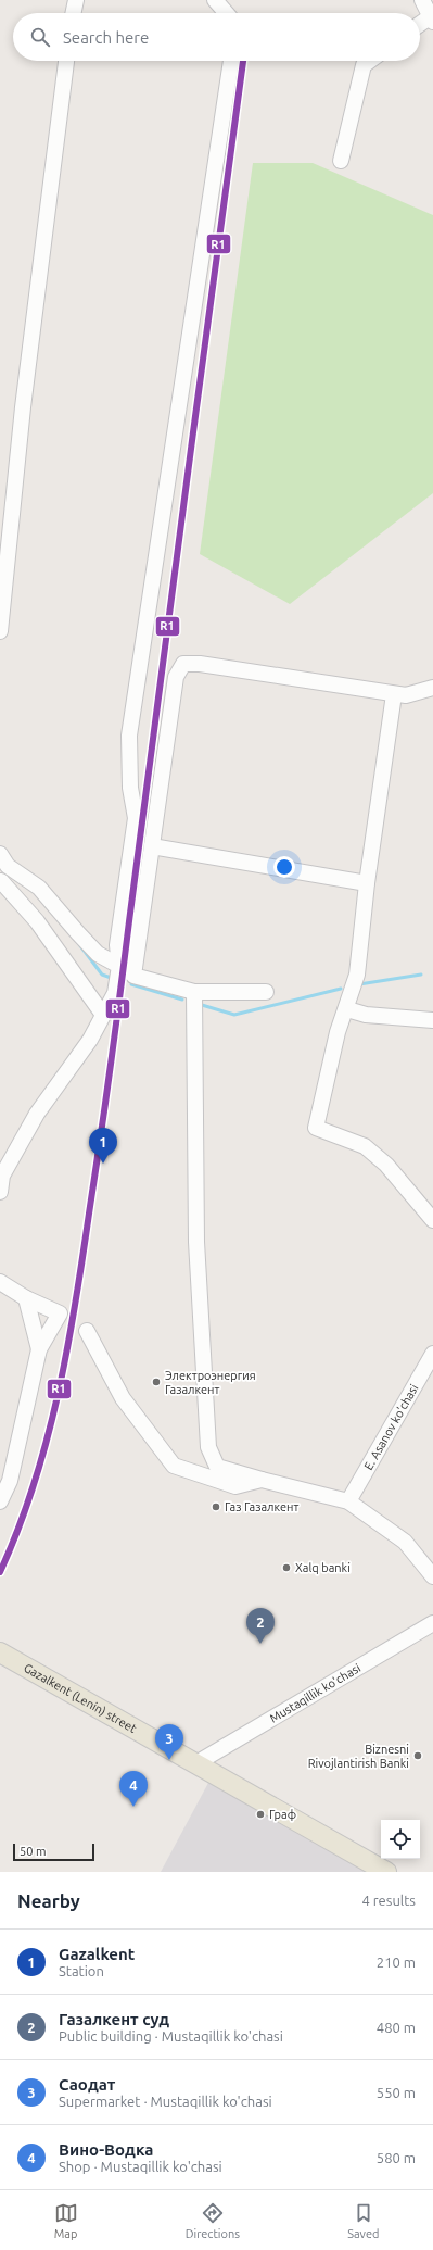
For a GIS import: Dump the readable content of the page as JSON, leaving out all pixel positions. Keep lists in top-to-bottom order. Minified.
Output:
{"streets":{"main road":["Gazalkent (Lenin) street"],"street":["E. Asanov ko'chasi","Mustaqillik ko'chasi"]},"crossings":[["Mustaqillik ko'chasi","Gazalkent (Lenin) street"]],"places":["Электроэнергия Газалкент","Газ Газалкент","Xalq banki","Biznesni Rivojlantirish Banki","Граф"],"lines":["transit line R1"],"scale_bar":"50 m","page":{"search":"Search here","pins":["1","2","3","4"],"scale":"50 m","heading":["Nearby","4 results"],"list":[{"mark":"1","name":"Gazalkent","note":"Station","value":"210 m"},{"mark":"2","name":"Газалкент суд","note":"Public building · Mustaqillik ko'chasi","value":"480 m"},{"mark":"3","name":"Саодат","note":"Supermarket · Mustaqillik ko'chasi","value":"550 m"},{"mark":"4","name":"Вино-Водка","note":"Shop · Mustaqillik ko'chasi","value":"580 m"}],"nav":["Map","Directions","Saved"]}}
